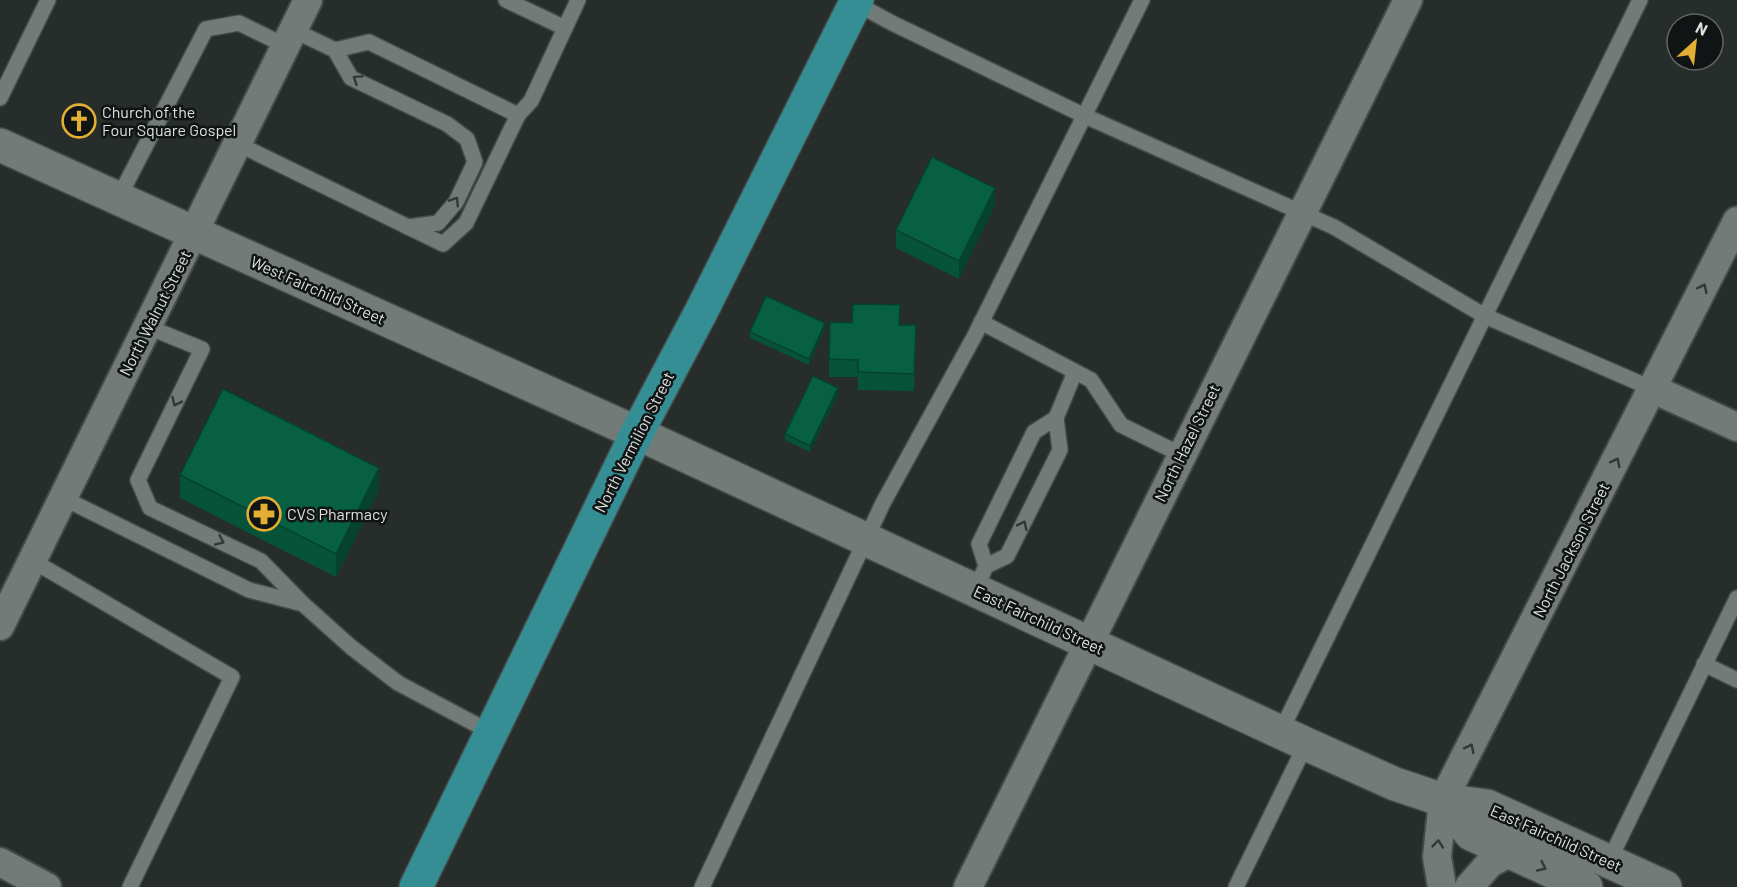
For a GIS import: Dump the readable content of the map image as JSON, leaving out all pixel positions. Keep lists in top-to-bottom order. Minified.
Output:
{"streets":{"main road":["North Vermilion Street"],"street":["West Fairchild Street","North Walnut Street","North Hazel Street","North Jackson Street","East Fairchild Street"]},"crossings":[["West Fairchild Street","North Walnut Street"],["West Fairchild Street","North Vermilion Street"],["West Fairchild Street","East Fairchild Street"],["North Vermilion Street","East Fairchild Street"],["North Hazel Street","East Fairchild Street"],["North Jackson Street","East Fairchild Street"]],"one_way":["North Jackson Street"],"places":{"church":["Church of the Four Square Gospel"],"pharmacy":["CVS Pharmacy"]},"north":"top right"}
